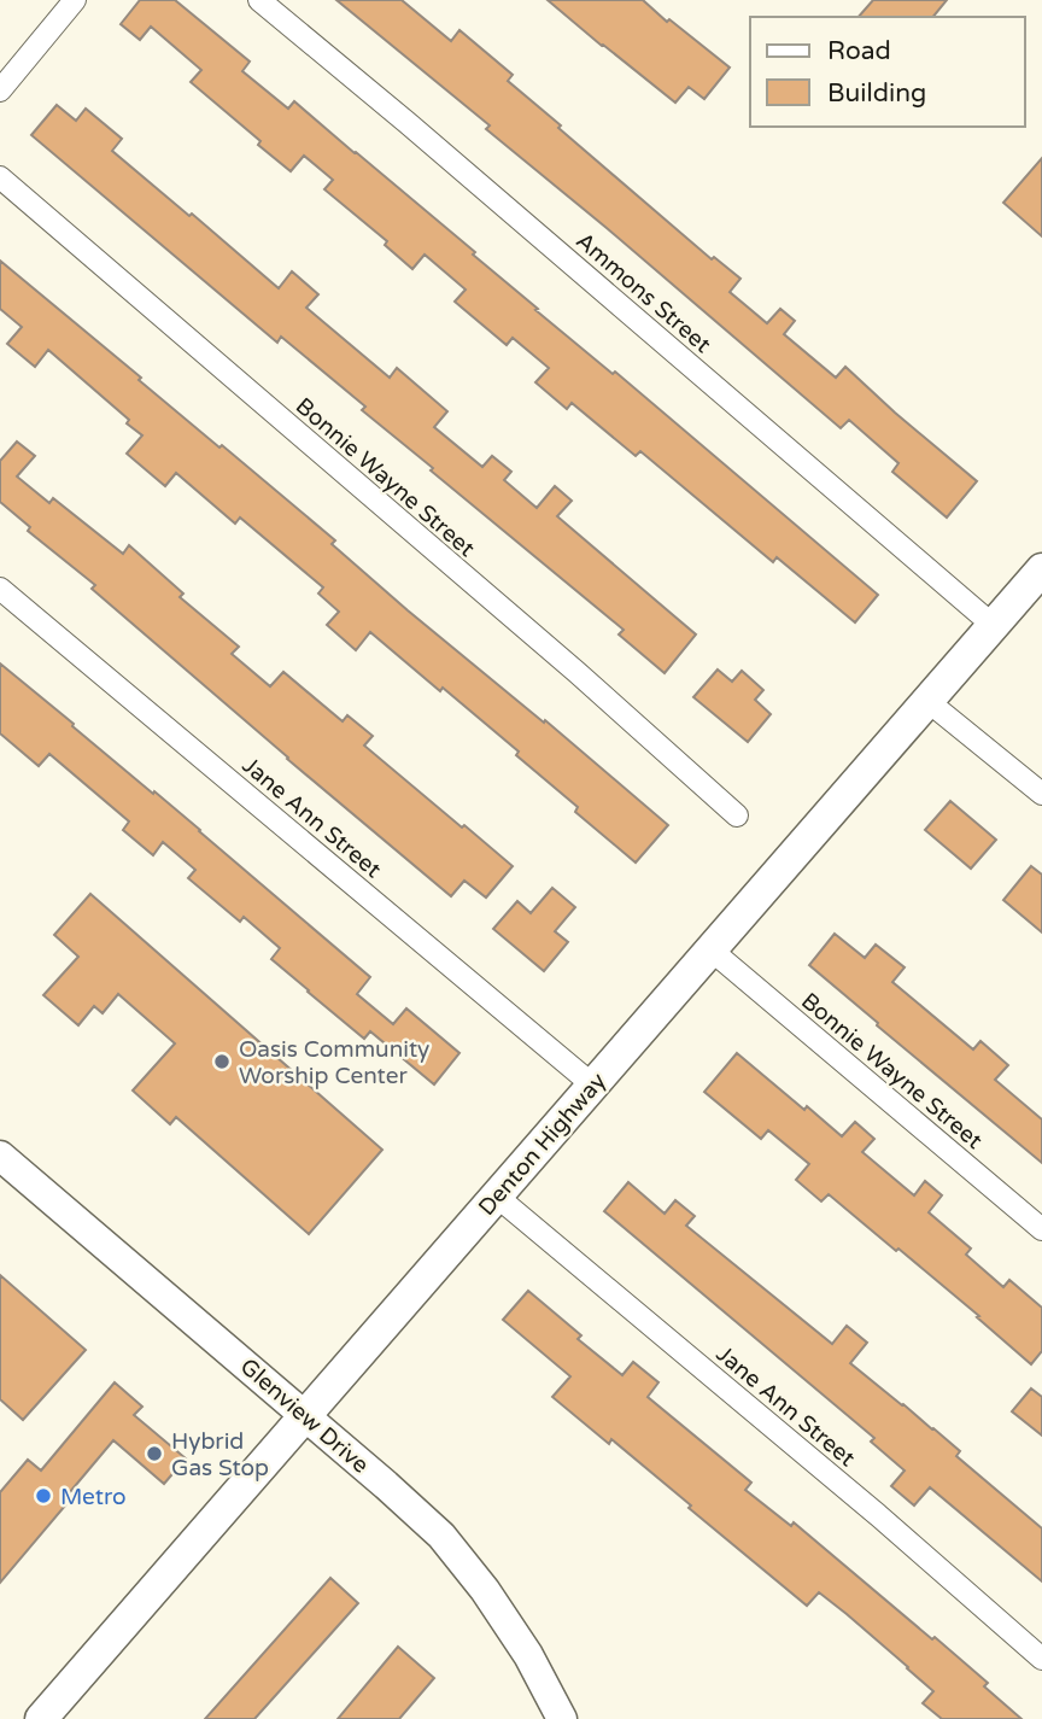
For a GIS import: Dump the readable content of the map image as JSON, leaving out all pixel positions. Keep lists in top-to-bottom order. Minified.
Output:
{"streets":{"main road":["Denton Highway","Glenview Drive"],"street":["Ammons Street","Bonnie Wayne Street","Jane Ann Street"]},"crossings":[["Ammons Street","Denton Highway"],["Bonnie Wayne Street","Denton Highway"],["Jane Ann Street","Denton Highway"],["Denton Highway","Glenview Drive"]],"places":["Oasis Community Worship Center","Hybrid Gas Stop","Metro"],"legend":["Road","Building"]}
